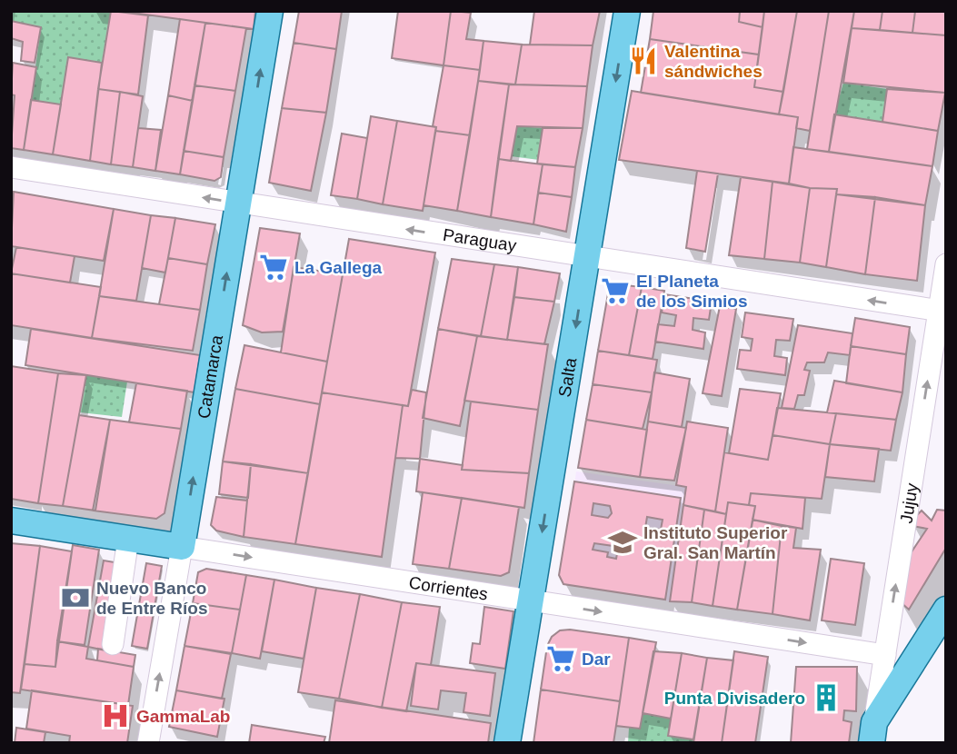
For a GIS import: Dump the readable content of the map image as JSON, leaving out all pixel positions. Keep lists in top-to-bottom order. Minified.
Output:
{"streets":{"main road":["Catamarca","Salta","Corrientes"],"street":["Paraguay","Jujuy"]},"crossings":[["Paraguay","Catamarca"],["Paraguay","Salta"],["Paraguay","Jujuy"],["Catamarca","Corrientes"],["Salta","Corrientes"],["Jujuy","Corrientes"]],"one_way":["Paraguay","Catamarca","Salta","Jujuy","Corrientes"],"places":{"restaurant":["Valentina sándwiches"],"supermarket":["La Gallega","El Planeta de los Simios","Dar"],"school or university":["Instituto Superior Gral. San Martín"],"bank":["Nuevo Banco de Entre Ríos"],"building":["Punta Divisadero"],"hospital":["GammaLab"]}}
